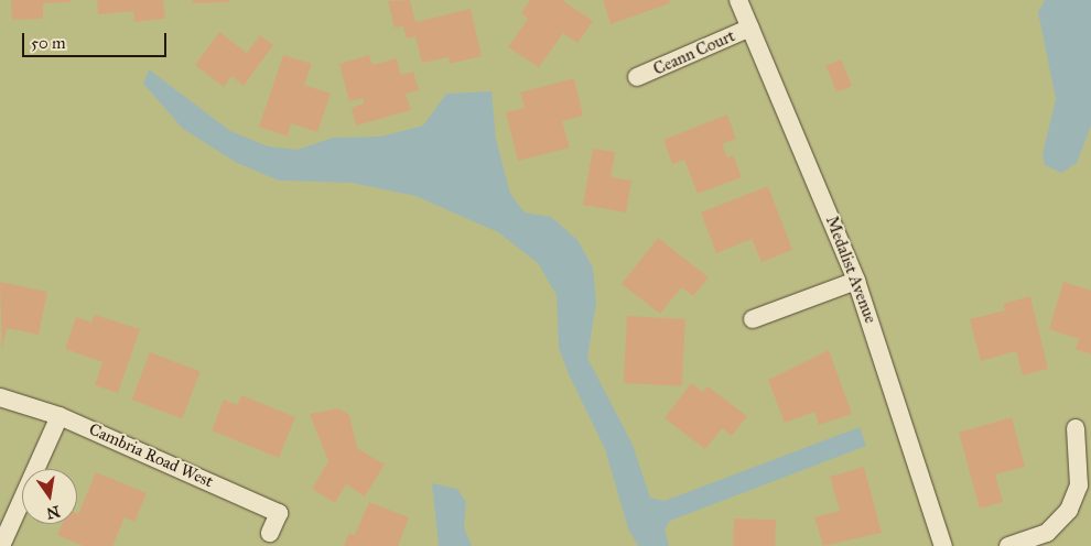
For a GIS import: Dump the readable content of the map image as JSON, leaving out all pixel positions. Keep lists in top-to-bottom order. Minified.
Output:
{"streets":{"street":["Ceann Court","Medalist Avenue","Cambria Road West"]},"crossings":[["Ceann Court","Medalist Avenue"]],"scale_bar":"50 m","north":"bottom"}
